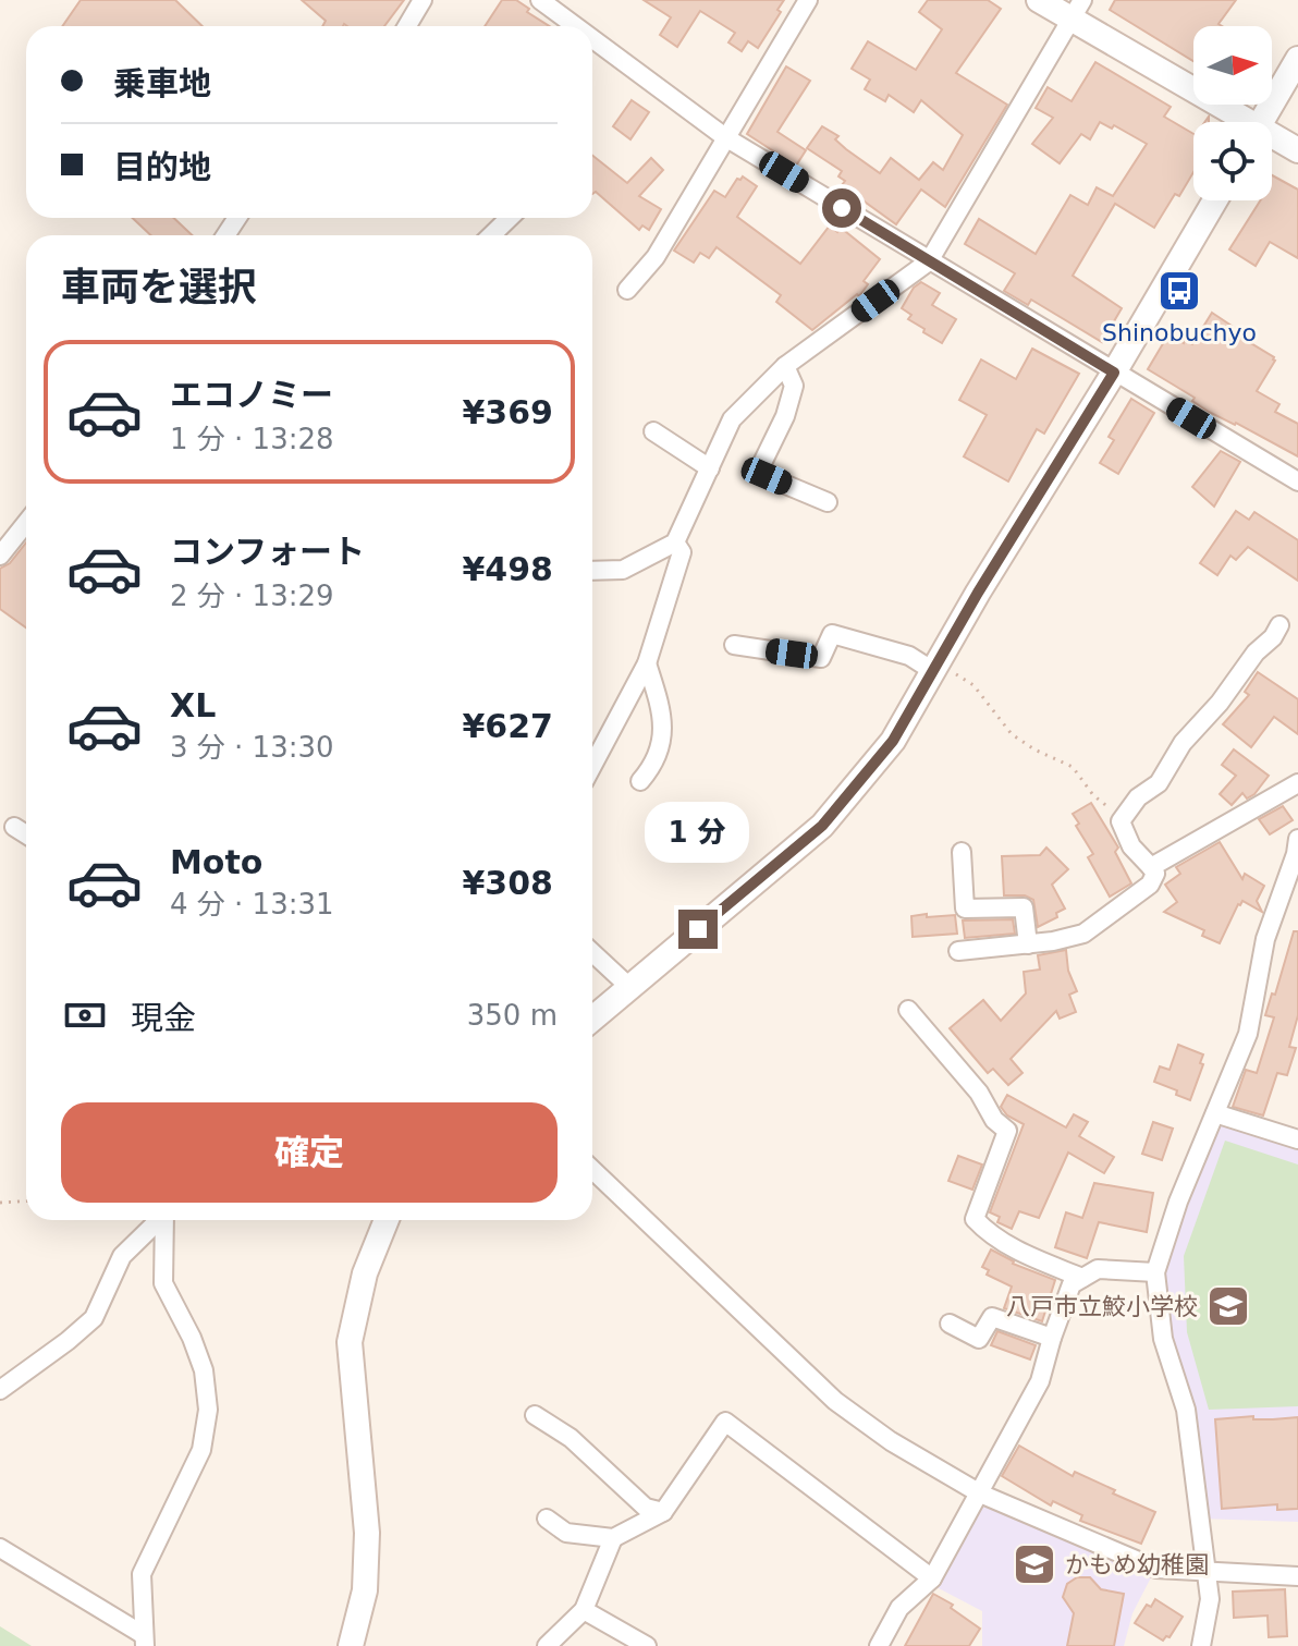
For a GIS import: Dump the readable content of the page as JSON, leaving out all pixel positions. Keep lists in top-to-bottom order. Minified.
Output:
{"places":{"bus stop":["Shinobuchyo"],"school or university":["八戸市立鮫小学校","かもめ幼稚園"]},"north":"right","page":{"banner":["乗車地","目的地"],"heading":"車両を選択","list":[{"name":"エコノミー","note":"1 分 · 13:28","value":"¥369"},{"name":"コンフォート","note":"2 分 · 13:29","value":"¥498"},{"name":"XL","note":"3 分 · 13:30","value":"¥627"},{"name":"Moto","note":"4 分 · 13:31","value":"¥308"}],"bubble":"1 分","pay":["現金","350 m"],"buttons":"確定"}}
